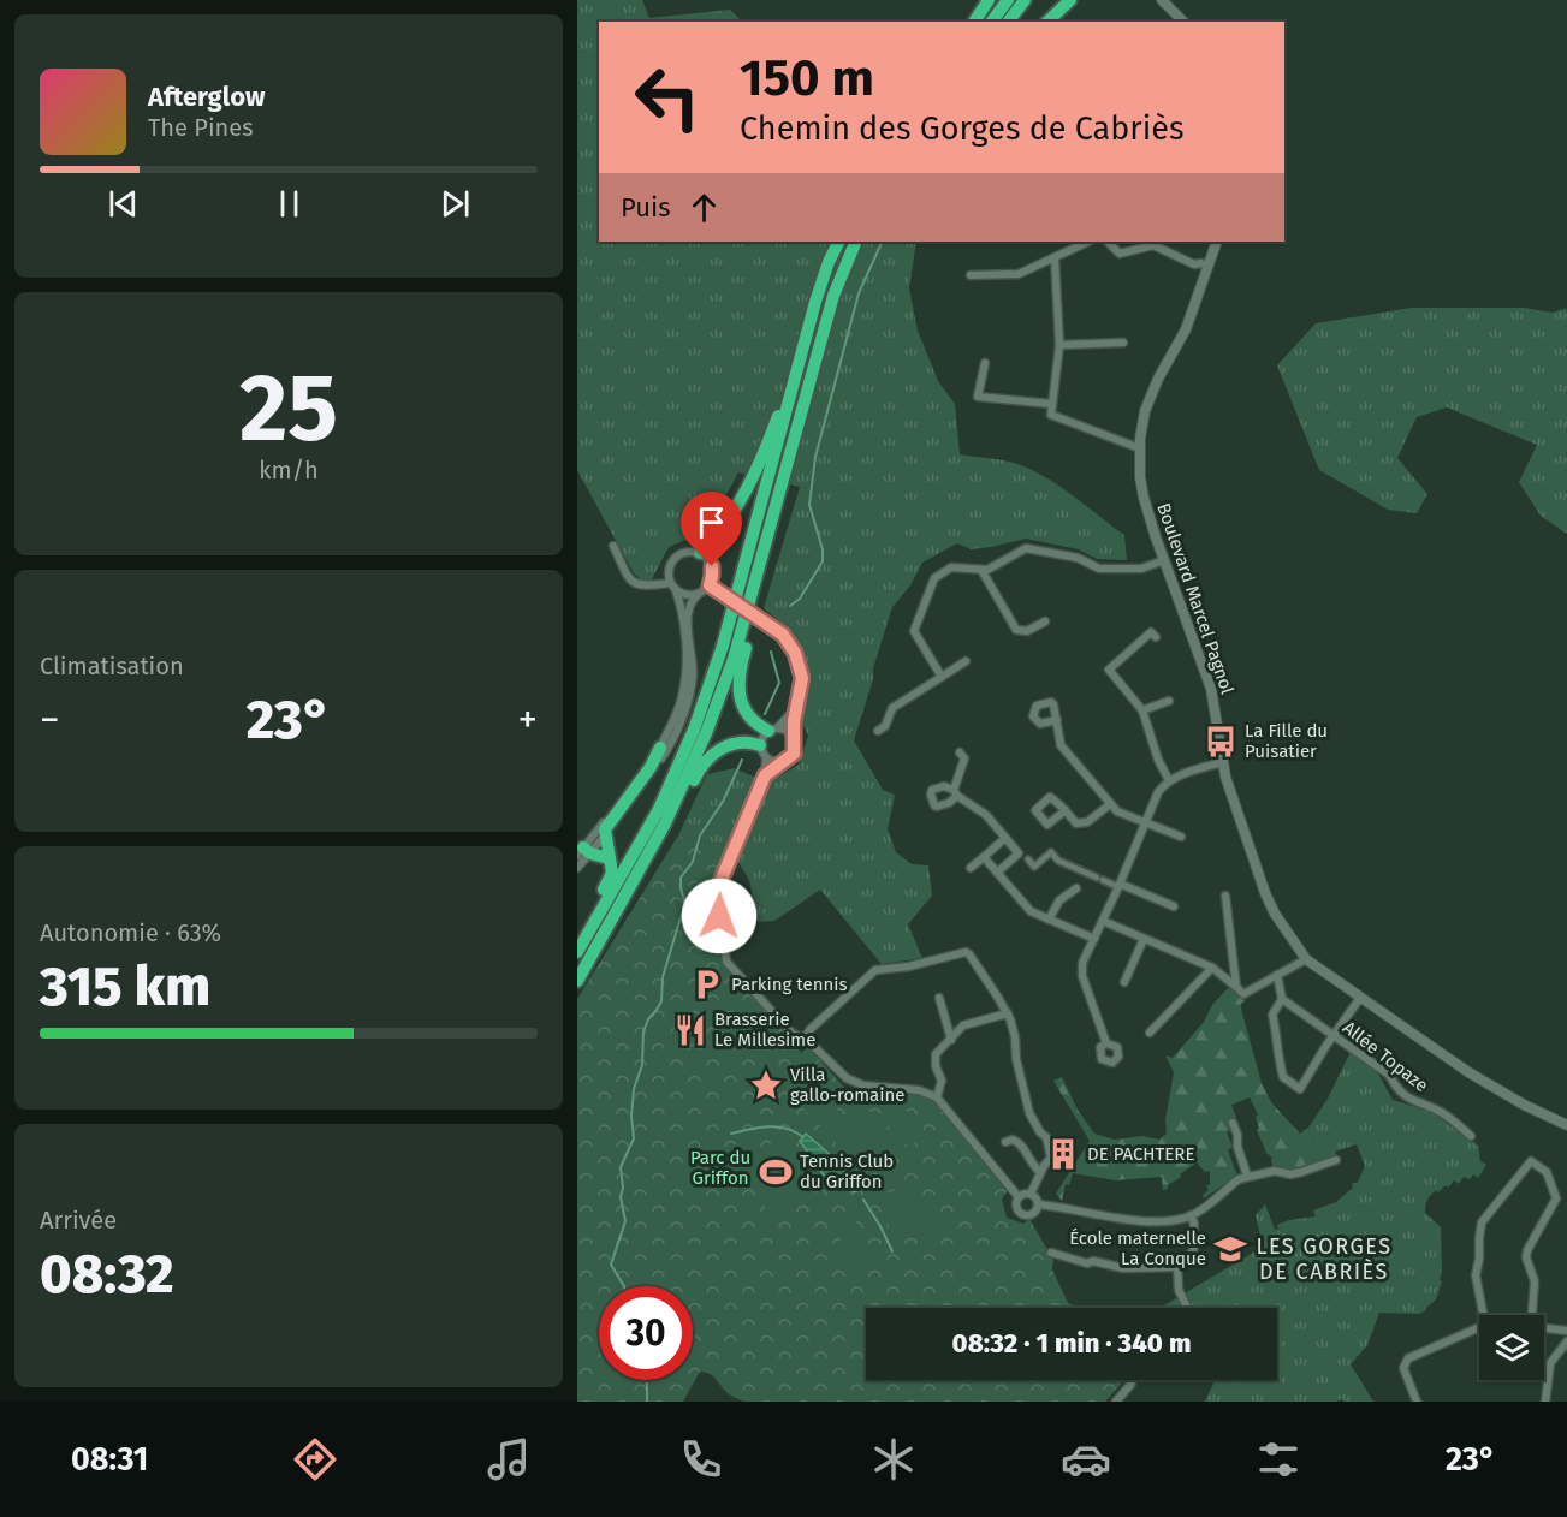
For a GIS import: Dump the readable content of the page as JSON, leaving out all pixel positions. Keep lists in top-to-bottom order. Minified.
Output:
{"streets":{"street":["Boulevard Marcel Pagnol","Allée Topaze"]},"districts":["LES GORGES DE CABRIÈS"],"parks":["Parc du Griffon"],"places":{"bus stop":["La Fille du Puisatier"],"parking":["Parking tennis"],"restaurant":["Brasserie Le Millesime"],"place":["Villa gallo-romaine"],"building":["DE PACHTERE"],"sports":["Tennis Club du Griffon"],"school or university":["École maternelle La Conque"]},"page":{"turn":["150 m","Chemin des Gorges de Cabriès"],"song":["Afterglow","The Pines"],"then":"Puis","tile":[["25","km/h"],"Climatisation",["Autonomie · 63%","315 km"],["Arrivée","08:32"]],"heat":["−","23°","+"],"limit":"30","trip":"08:32 · 1 min · 340 m","tabs":["08:31","23°"]}}
